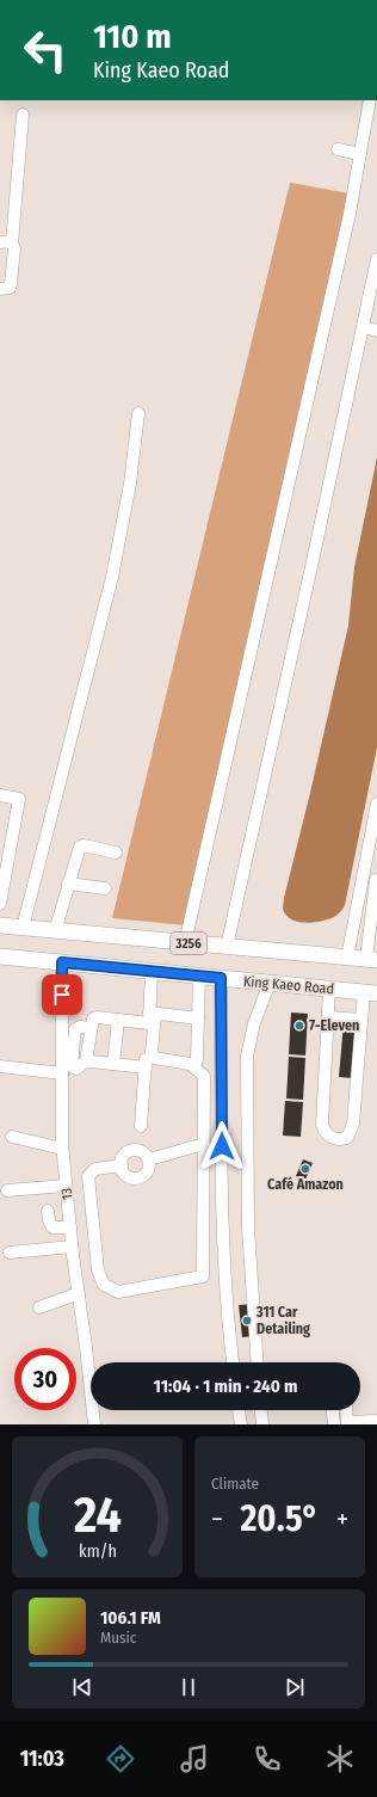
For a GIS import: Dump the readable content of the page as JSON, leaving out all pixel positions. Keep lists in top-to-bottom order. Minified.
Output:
{"streets":{"main road":["3256","King Kaeo Road"],"street":["13"]},"crossings":[["King Kaeo Road","13"]],"places":["7-Eleven","Café Amazon","311 Car Detailing"],"page":{"turn":["110 m","King Kaeo Road"],"limit":"30","trip":"11:04 · 1 min · 240 m","tile":"Climate","heat":["−","20.5°","+"],"song":["106.1 FM","Music"],"tabs":"11:03","gauge":["24","km/h"]}}
